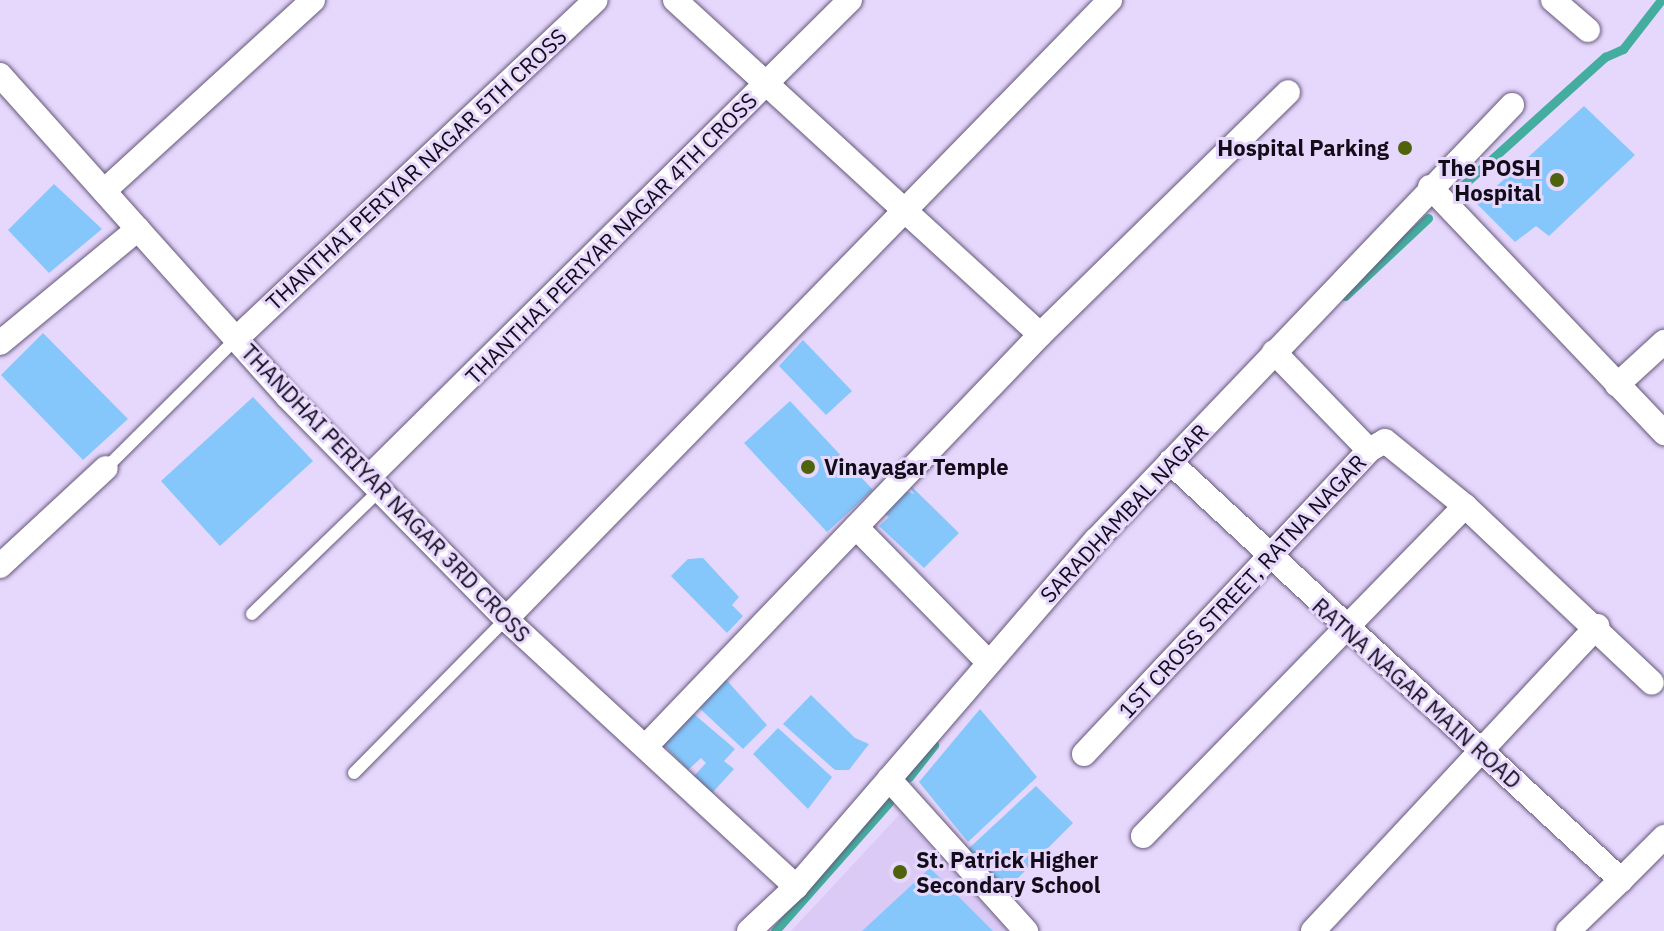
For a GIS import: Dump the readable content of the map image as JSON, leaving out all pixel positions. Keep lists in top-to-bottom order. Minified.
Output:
{"streets":{"street":["THANTHAI PERIYAR NAGAR 5TH CROSS","THANTHAI PERIYAR NAGAR 4TH CROSS","THANDHAI PERIYAR NAGAR 3RD CROSS","SARADHAMBAL NAGAR","1ST CROSS STREET, RATNA NAGAR","RATNA NAGAR MAIN ROAD"]},"crossings":[["THANTHAI PERIYAR NAGAR 5TH CROSS","THANDHAI PERIYAR NAGAR 3RD CROSS"],["THANTHAI PERIYAR NAGAR 4TH CROSS","THANDHAI PERIYAR NAGAR 3RD CROSS"],["THANDHAI PERIYAR NAGAR 3RD CROSS","SARADHAMBAL NAGAR"],["SARADHAMBAL NAGAR","RATNA NAGAR MAIN ROAD"],["1ST CROSS STREET, RATNA NAGAR","RATNA NAGAR MAIN ROAD"]],"places":["Hospital Parking","The POSH Hospital","Vinayagar Temple","St. Patrick Higher Secondary School"]}
